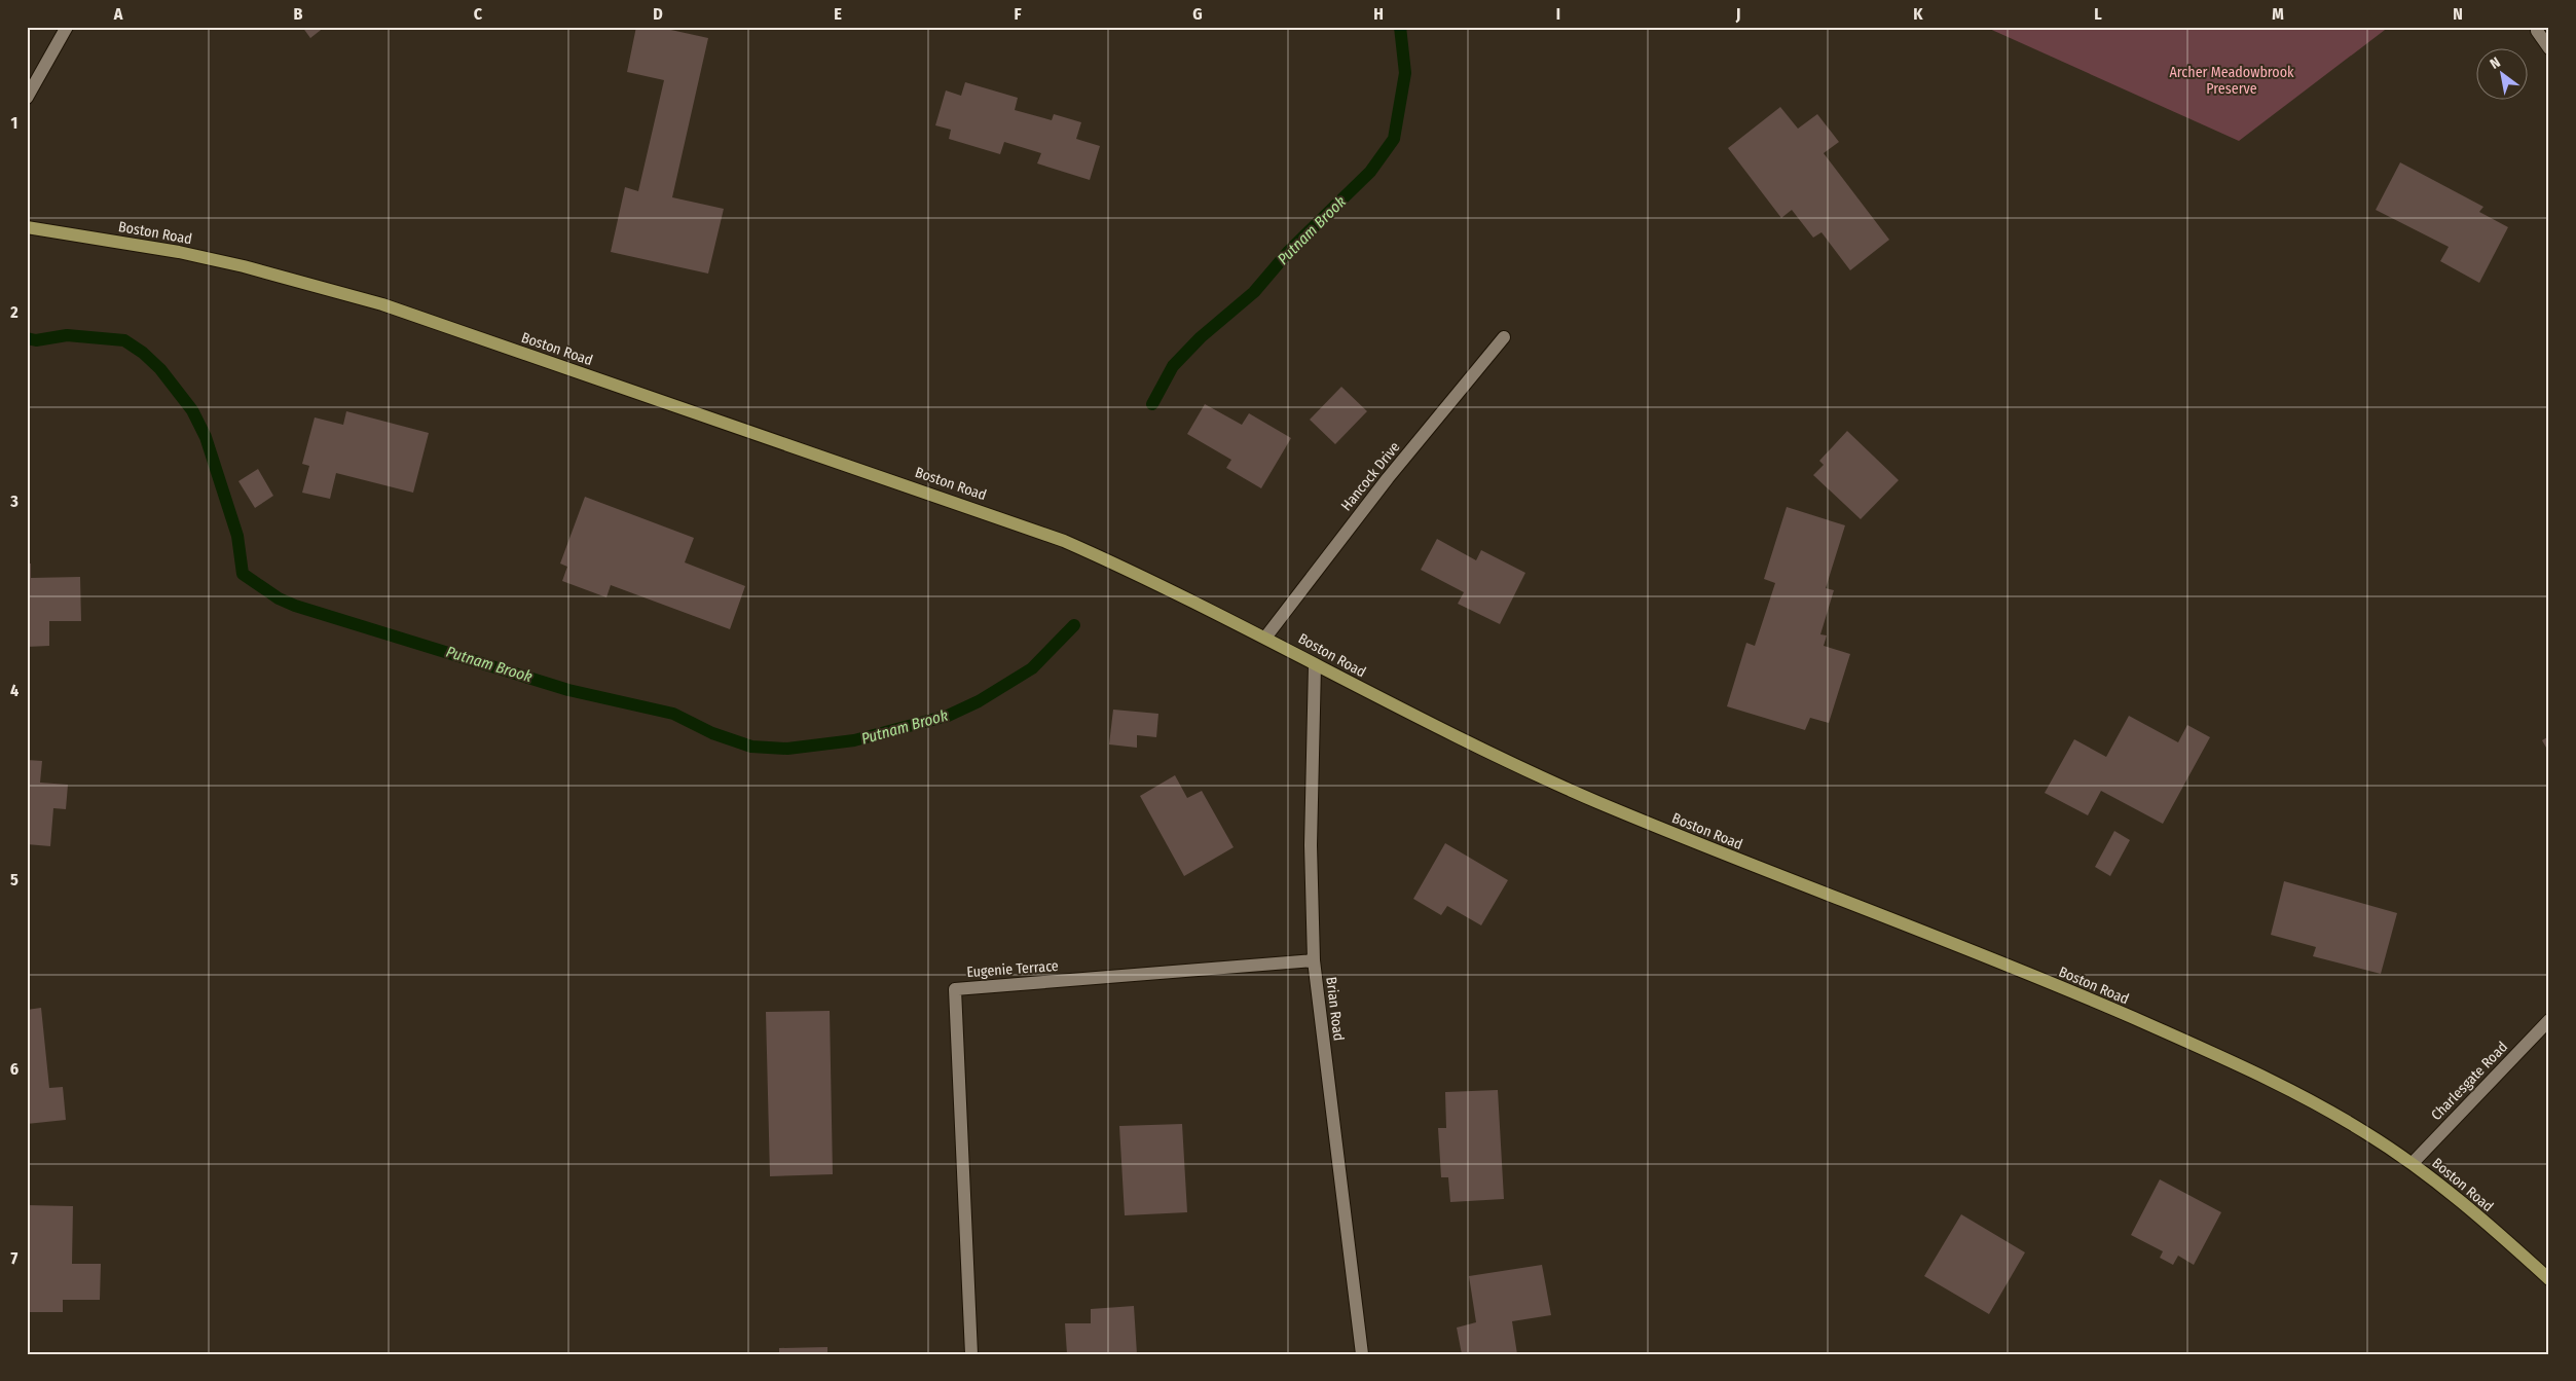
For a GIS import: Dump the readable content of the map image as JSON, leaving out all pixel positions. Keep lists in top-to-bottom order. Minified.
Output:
{"streets":{"main road":["Boston Road"],"street":["Hancock Drive","Eugenie Terrace","Brian Road","Charlesgate Road"]},"crossings":[["Boston Road","Hancock Drive"],["Boston Road","Brian Road"],["Boston Road","Charlesgate Road"],["Eugenie Terrace","Brian Road"]],"water":["Putnam Brook"],"parks":["Archer Meadowbrook Preserve"],"north":"top left","grid":{"columns":["A","B","C","D","E","F","G","H","I","J","K","L","M","N"],"rows":["1","2","3","4","5","6","7"]}}
